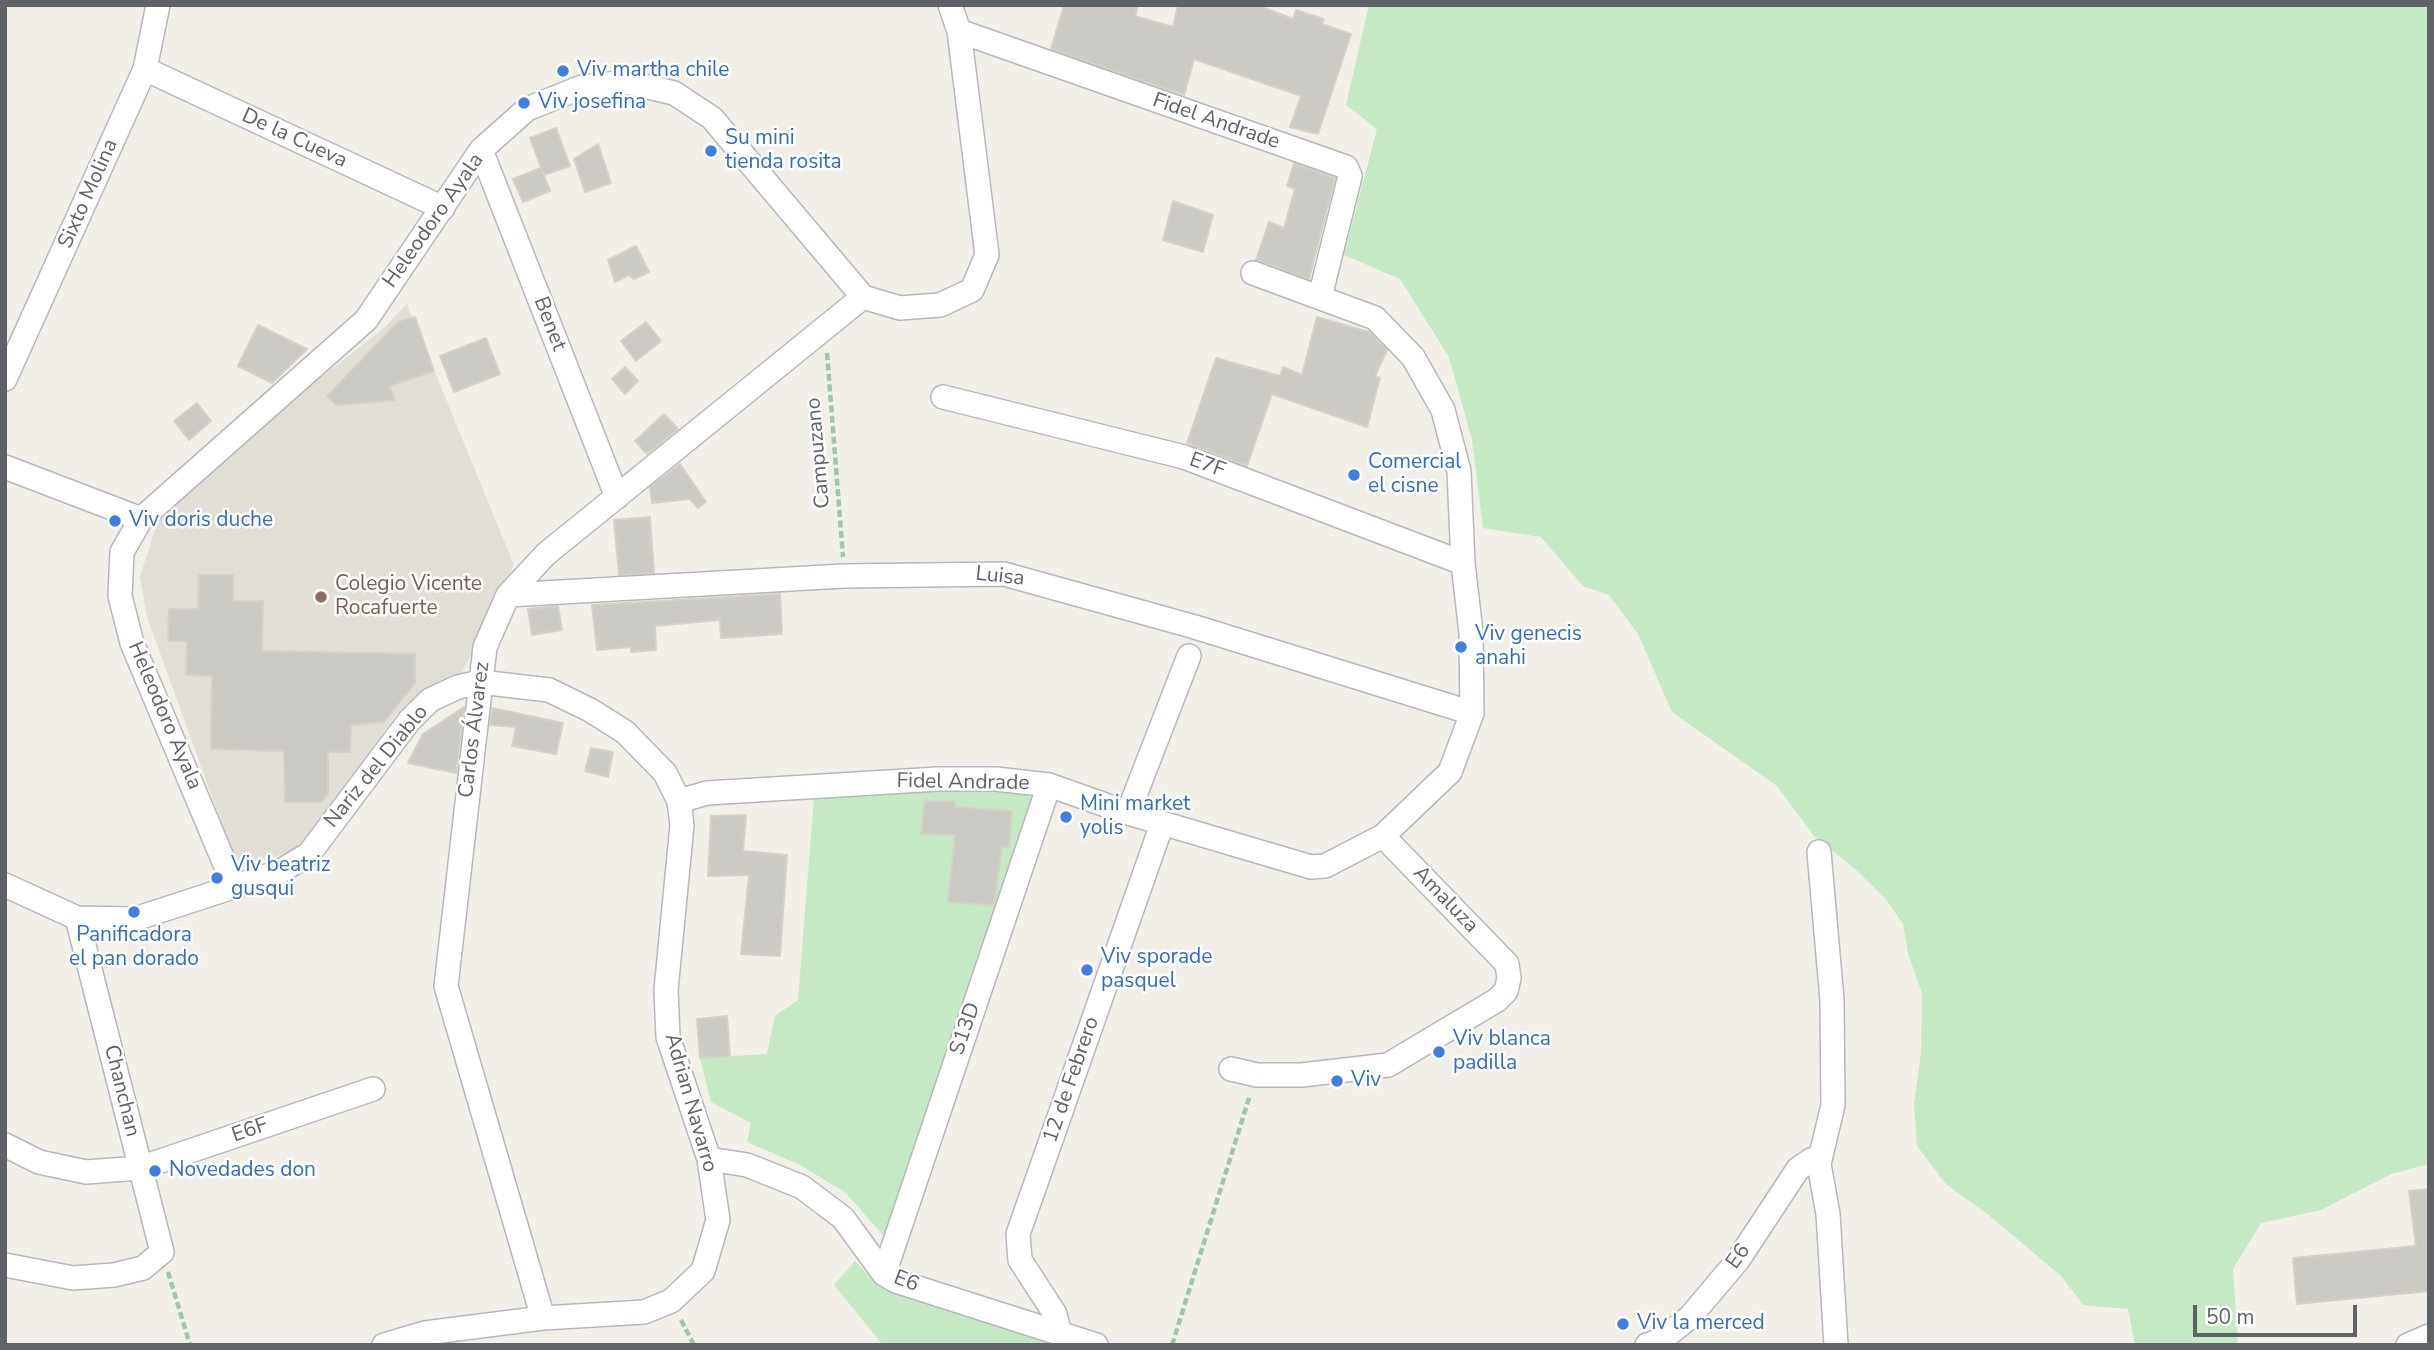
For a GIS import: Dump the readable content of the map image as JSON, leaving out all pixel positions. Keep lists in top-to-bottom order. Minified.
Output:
{"streets":{"street":["Fidel Andrade","De la Cueva","Sixto Molina","Heleodoro Ayala","Benet","E7F","Luisa","Carlos Álvarez","Nariz del Diablo","Amaluza","S13D","12 de Febrero","Chanchan","Adrian Navarro","E6F","E6"],"path":["Campuzano"]},"crossings":[["Fidel Andrade","E7F"],["Fidel Andrade","Luisa"],["Fidel Andrade","Amaluza"],["Fidel Andrade","S13D"],["Fidel Andrade","12 de Febrero"],["Fidel Andrade","Adrian Navarro"],["De la Cueva","Sixto Molina"],["De la Cueva","Heleodoro Ayala"],["Heleodoro Ayala","Benet"],["Heleodoro Ayala","Carlos Álvarez"],["Heleodoro Ayala","Nariz del Diablo"],["Benet","Carlos Álvarez"],["Campuzano","Luisa"],["Campuzano","Carlos Álvarez"],["Luisa","Carlos Álvarez"],["Carlos Álvarez","Nariz del Diablo"],["Carlos Álvarez","Adrian Navarro"],["Nariz del Diablo","Chanchan"],["Nariz del Diablo","Adrian Navarro"],["S13D","E6"],["12 de Febrero","E6"],["Chanchan","E6F"],["Adrian Navarro","E6"]],"places":["Viv martha chile","Viv josefina","Su mini tienda rosita","Comercial el cisne","Viv doris duche","Colegio Vicente Rocafuerte","Viv genecis anahi","Mini market yolis","Viv beatriz gusqui","Panificadora el pan dorado","Viv sporade pasquel","Viv blanca padilla","Viv","Novedades don","Viv la merced"],"scale_bar":"50 m"}
